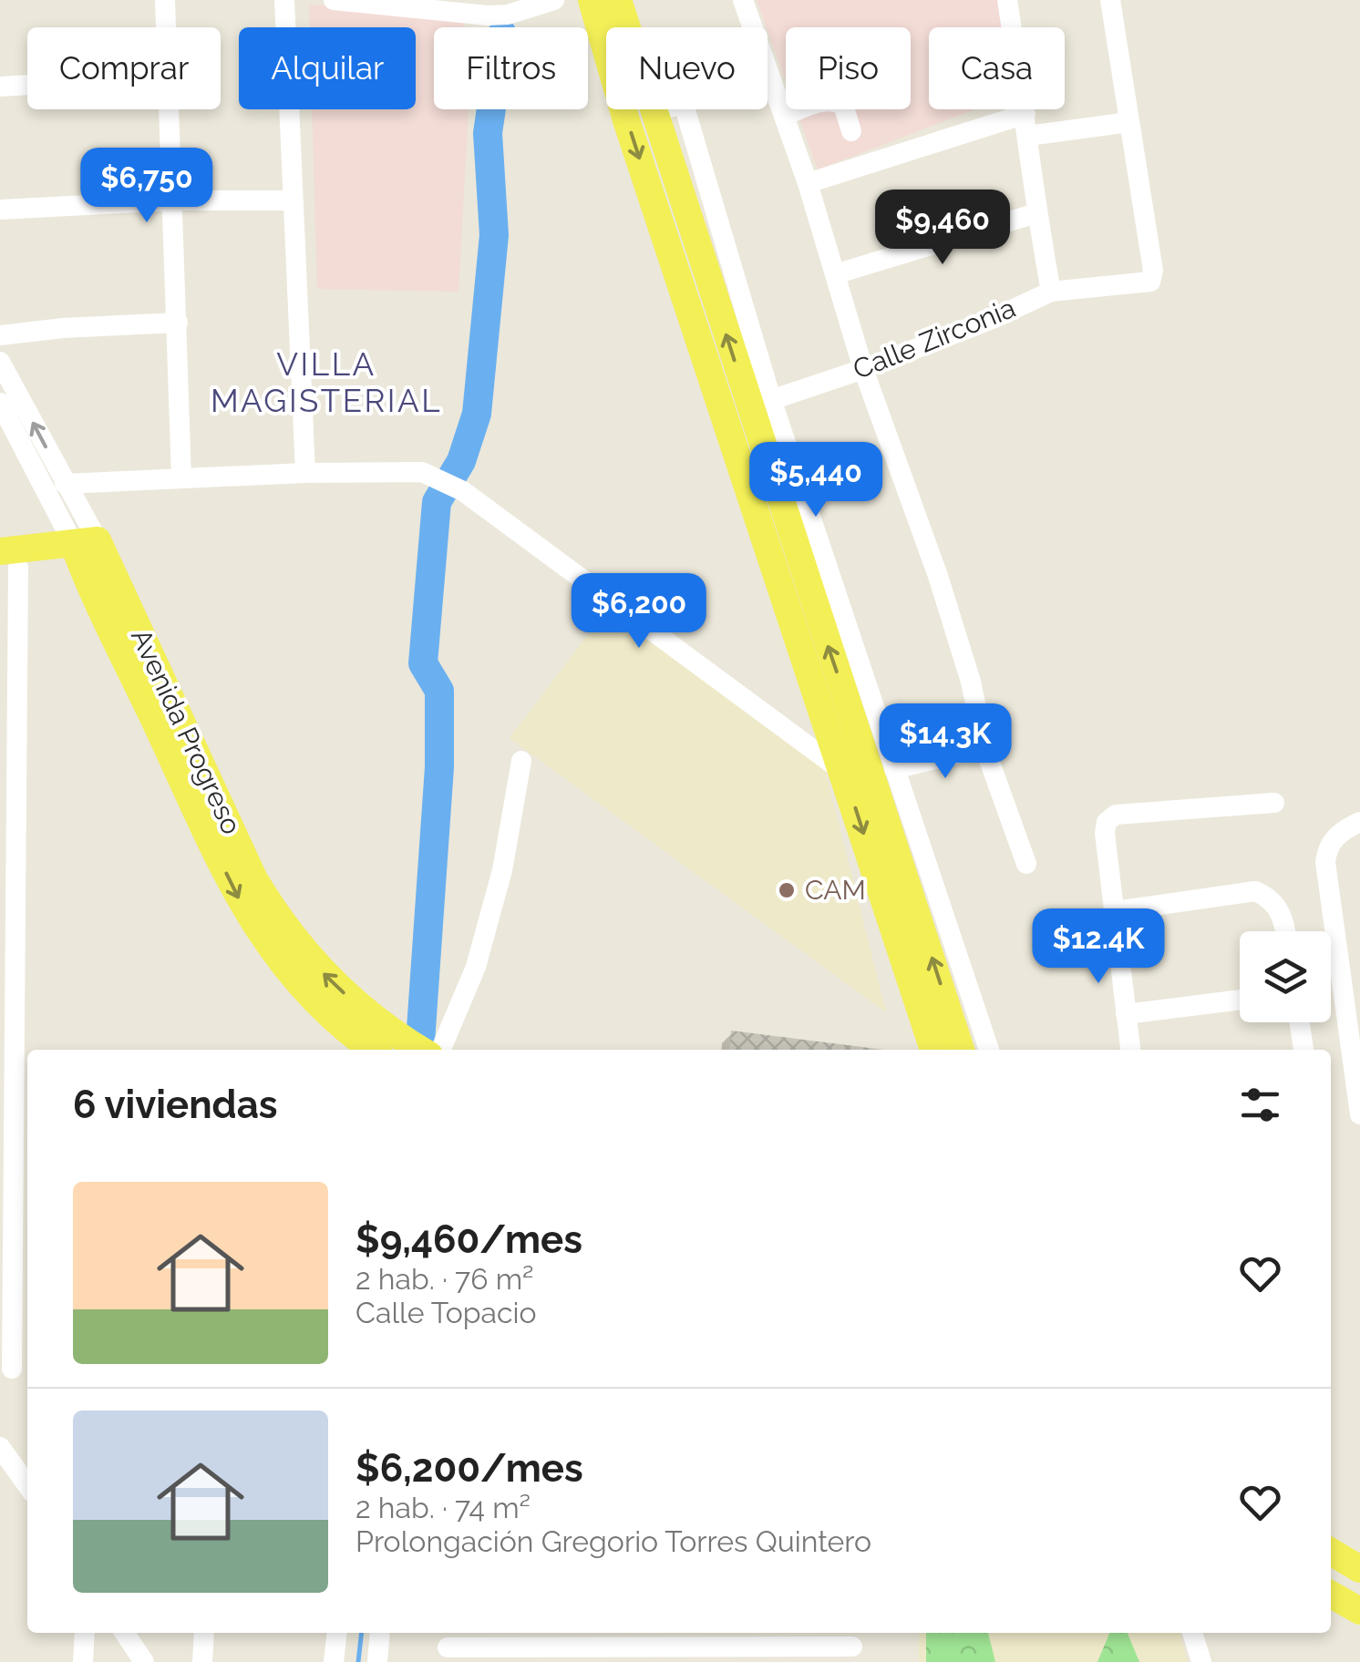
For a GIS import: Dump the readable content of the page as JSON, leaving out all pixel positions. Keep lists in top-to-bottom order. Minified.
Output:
{"streets":{"main road":["Avenida Progreso"],"street":["Calle Zirconia"]},"districts":["VILLA MAGISTERIAL"],"places":["CAM"],"page":{"chip":["Comprar","Alquilar","Filtros","Nuevo","Piso","Casa"],"price":["$6,750","$9,460","$5,440","$6,200","$14.3K","$12.4K"],"heading":"6 viviendas","list":[{"name":"$9,460/mes","note":"2 hab. · 76 m² · Calle Topacio"},{"name":"$6,200/mes","note":"2 hab. · 74 m² · Prolongación Gregorio Torres Quintero"}]}}
